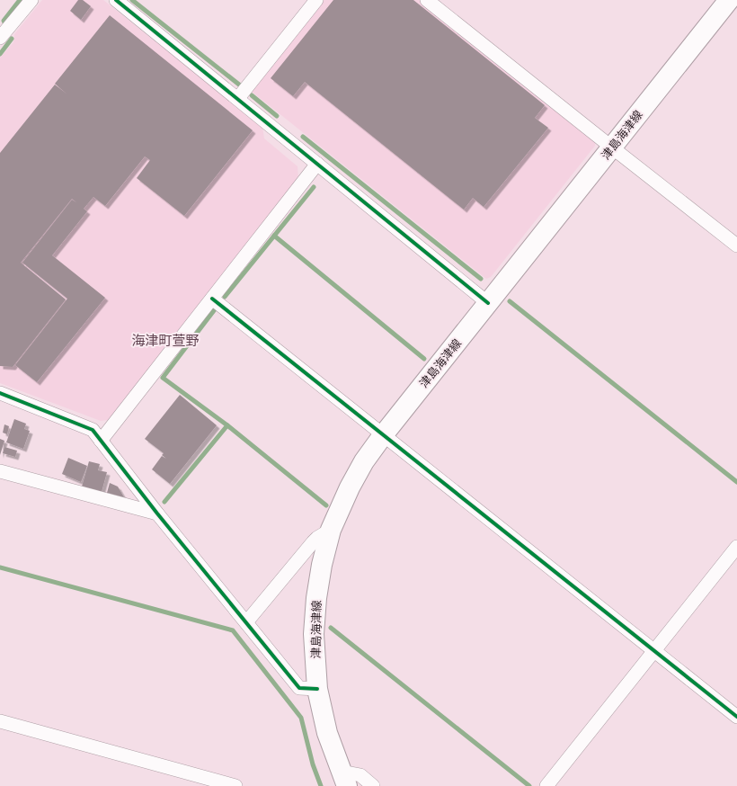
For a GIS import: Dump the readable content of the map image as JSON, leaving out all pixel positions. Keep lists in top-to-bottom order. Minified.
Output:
{"streets":{"main road":["津島海津線"]},"districts":["海津町萱野"]}
